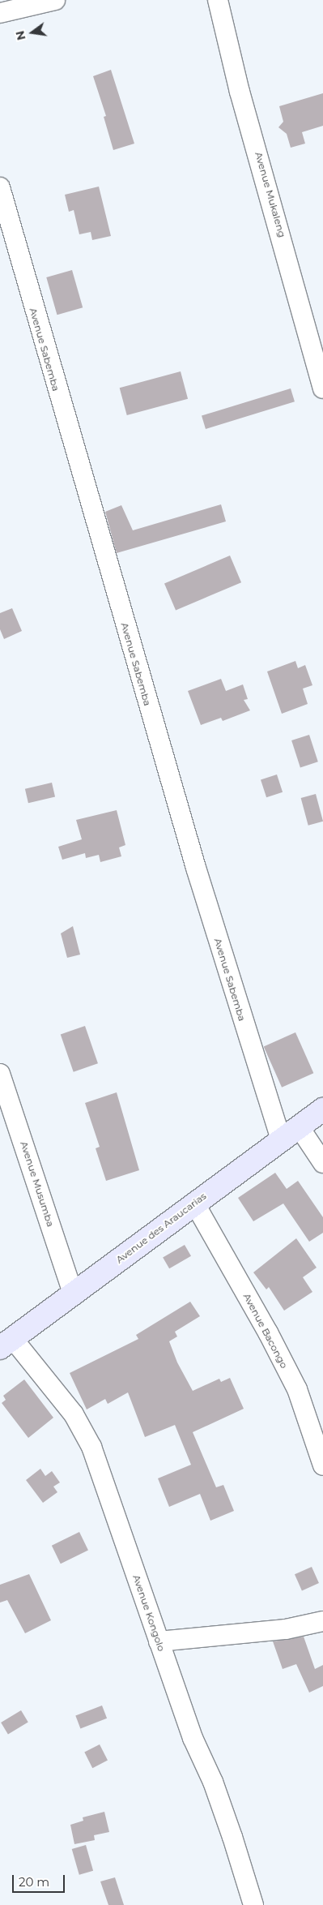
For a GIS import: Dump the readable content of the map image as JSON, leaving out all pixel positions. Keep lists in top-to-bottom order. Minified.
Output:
{"streets":{"street":["Avenue Mukaleng","Avenue Sabemba","Avenue Musumba","Avenue des Araucarias","Avenue Bacongo","Avenue Kongolo"]},"crossings":[["Avenue Sabemba","Avenue des Araucarias"],["Avenue Musumba","Avenue des Araucarias"],["Avenue des Araucarias","Avenue Bacongo"],["Avenue des Araucarias","Avenue Kongolo"]],"scale_bar":"20 m","north":"left"}
